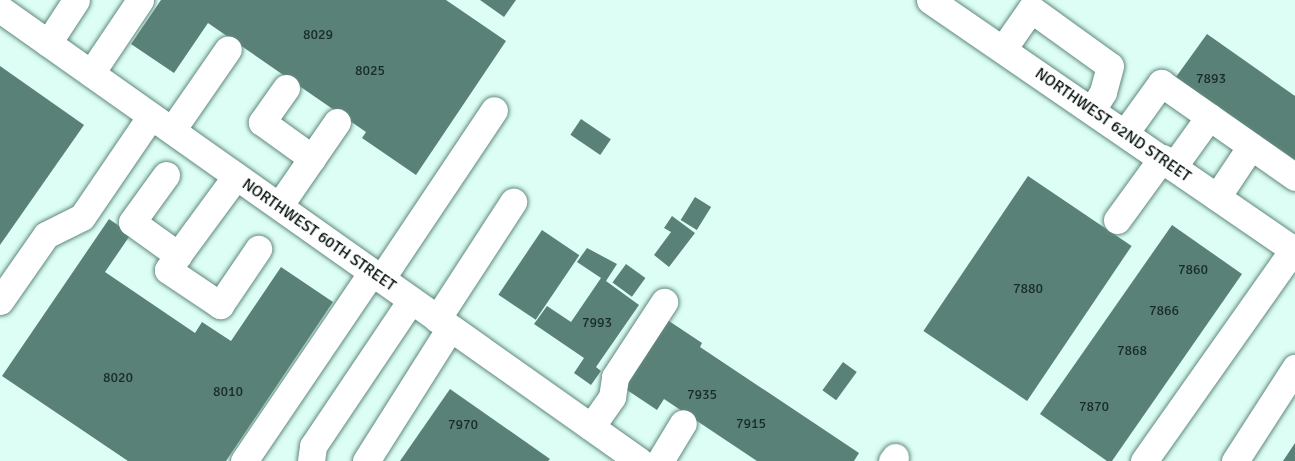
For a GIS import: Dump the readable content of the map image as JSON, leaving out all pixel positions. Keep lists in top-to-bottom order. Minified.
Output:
{"streets":{"street":["NORTHWEST 62ND STREET","NORTHWEST 60TH STREET"]},"house_numbers":["8029","8025","7893","7860","7880","7866","7993","7868","8020","8010","7935","7870","7915","7970"]}
